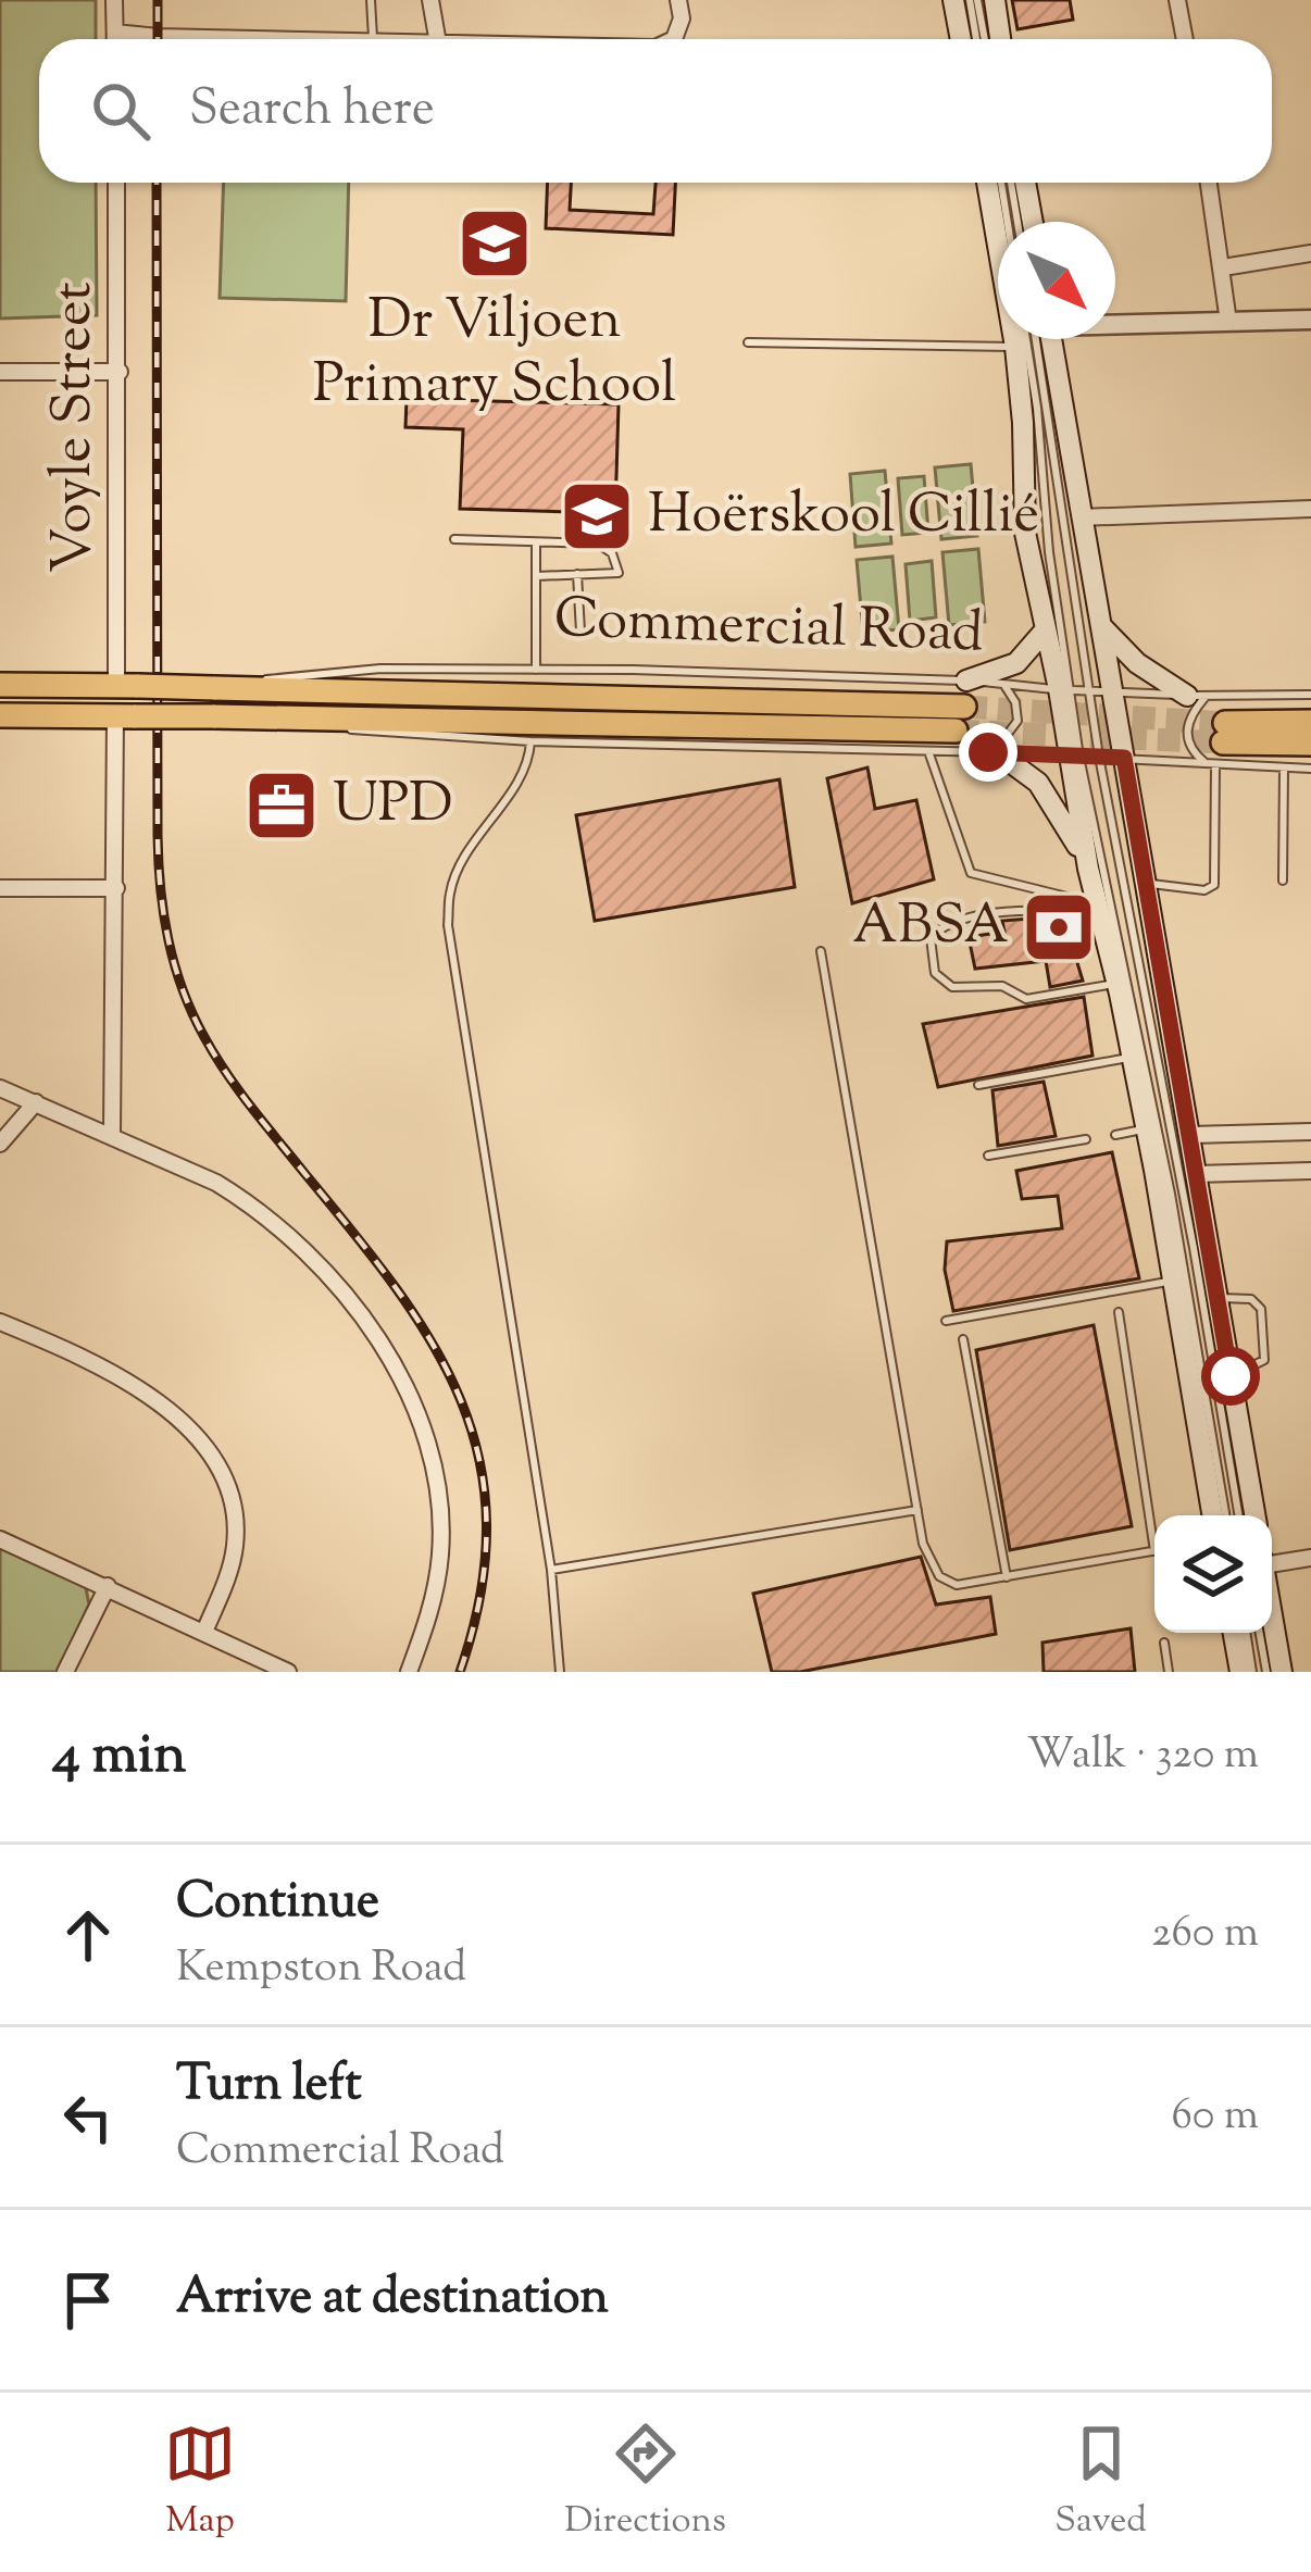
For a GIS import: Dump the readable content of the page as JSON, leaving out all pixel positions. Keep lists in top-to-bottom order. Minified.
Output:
{"streets":{"main road":["Commercial Road"],"street":["Voyle Street"]},"crossings":[["Voyle Street","Commercial Road"]],"places":{"school or university":["Dr Viljoen Primary School","Hoërskool Cillié"],"office":["UPD"],"bank":["ABSA"]},"north":"bottom right","page":{"search":"Search here","heading":["4 min","Walk · 320 m"],"list":[["Continue","Kempston Road","260 m"],["Turn left","Commercial Road","60 m"],"Arrive at destination"],"nav":["Map","Directions","Saved"]}}
